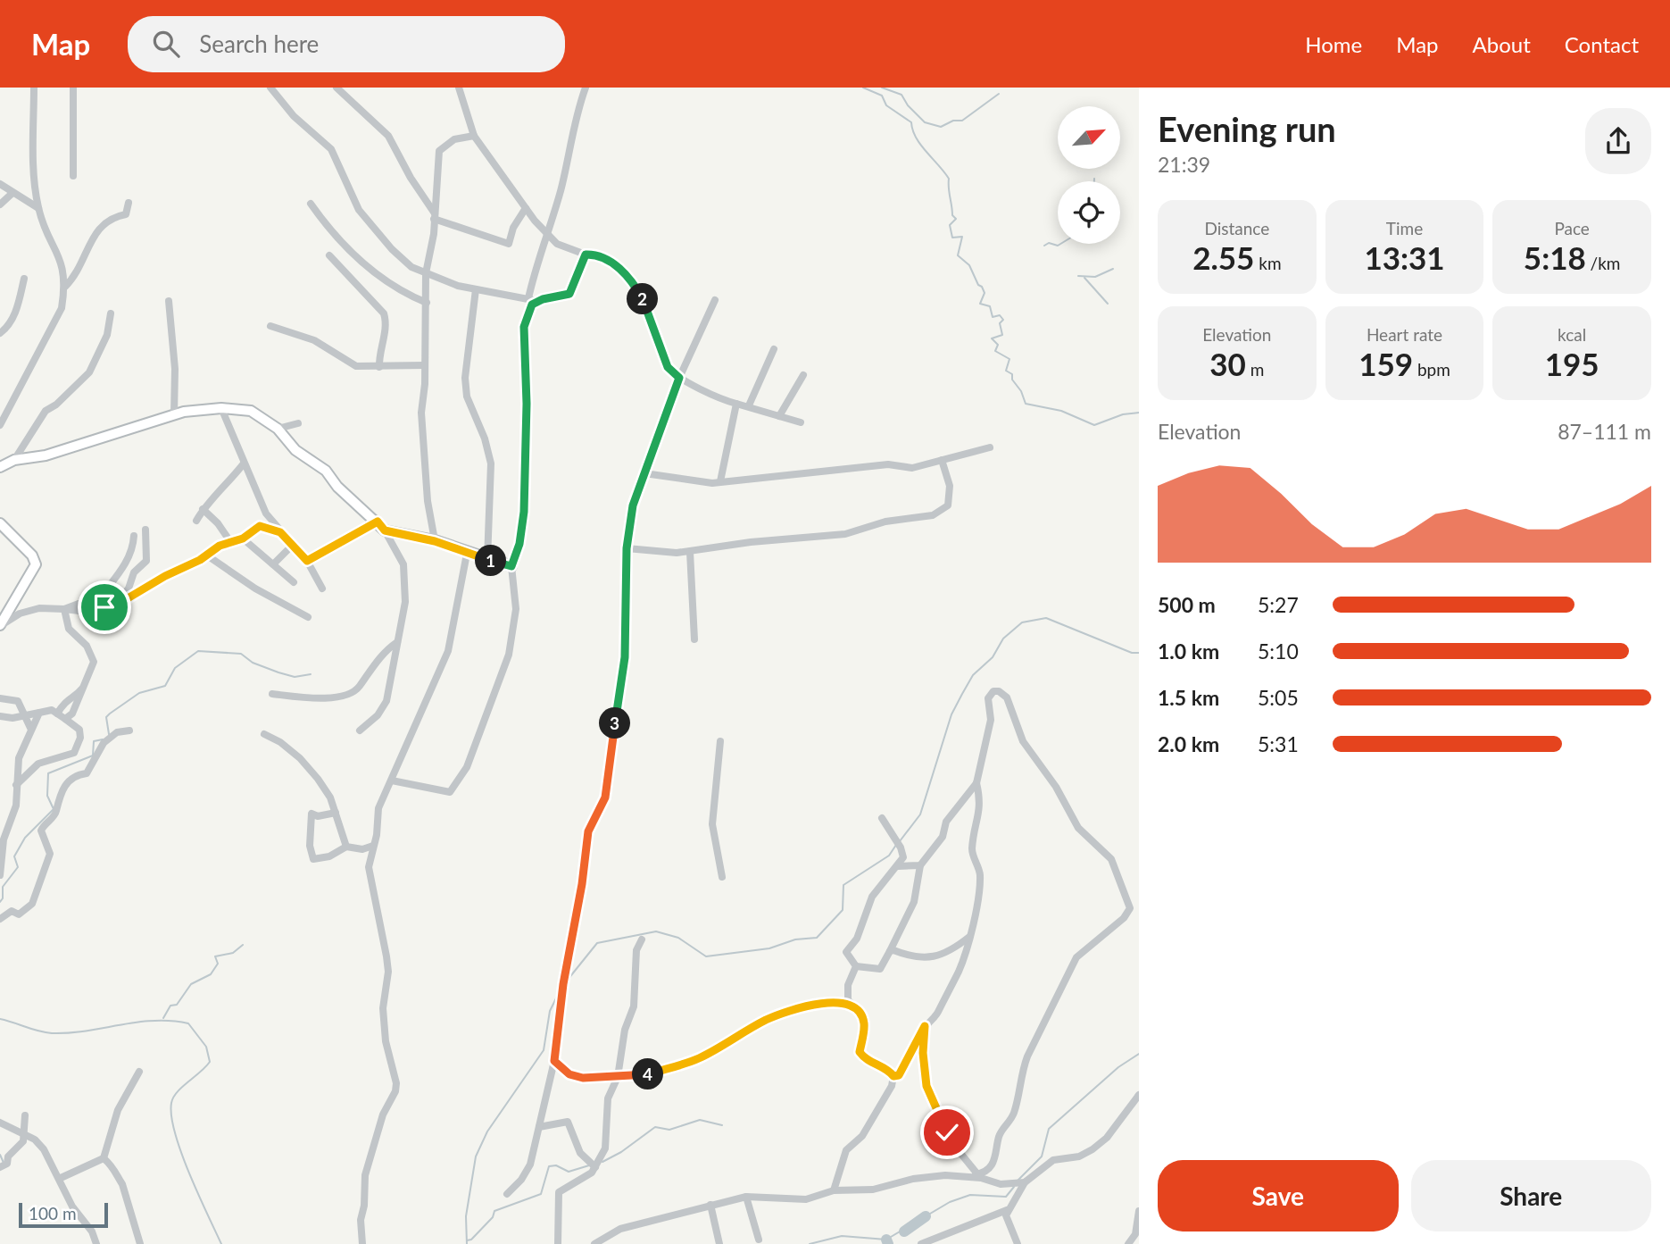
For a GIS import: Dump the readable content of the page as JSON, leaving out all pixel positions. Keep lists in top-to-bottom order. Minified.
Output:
{"scale_bar":"100 m","north":"top right","page":{"header":"Map","search":"Search here","nav":["Home","Map","About","Contact"],"heading":["Evening run","21:39"],"stats":[["Distance","2.55 km"],["Time","13:31"],["Pace","5:18 /km"],["Elevation","30 m"],["Heart rate","159 bpm"],["kcal","195"]],"pins":["2","1","3","4"],"chart":["Elevation","87–111 m"],"list":[{"name":"500 m","note":"5:27"},{"name":"1.0 km","note":"5:10"},{"name":"1.5 km","note":"5:05"},{"name":"2.0 km","note":"5:31"}],"buttons":["Save","Share"],"scale":"100 m"}}
